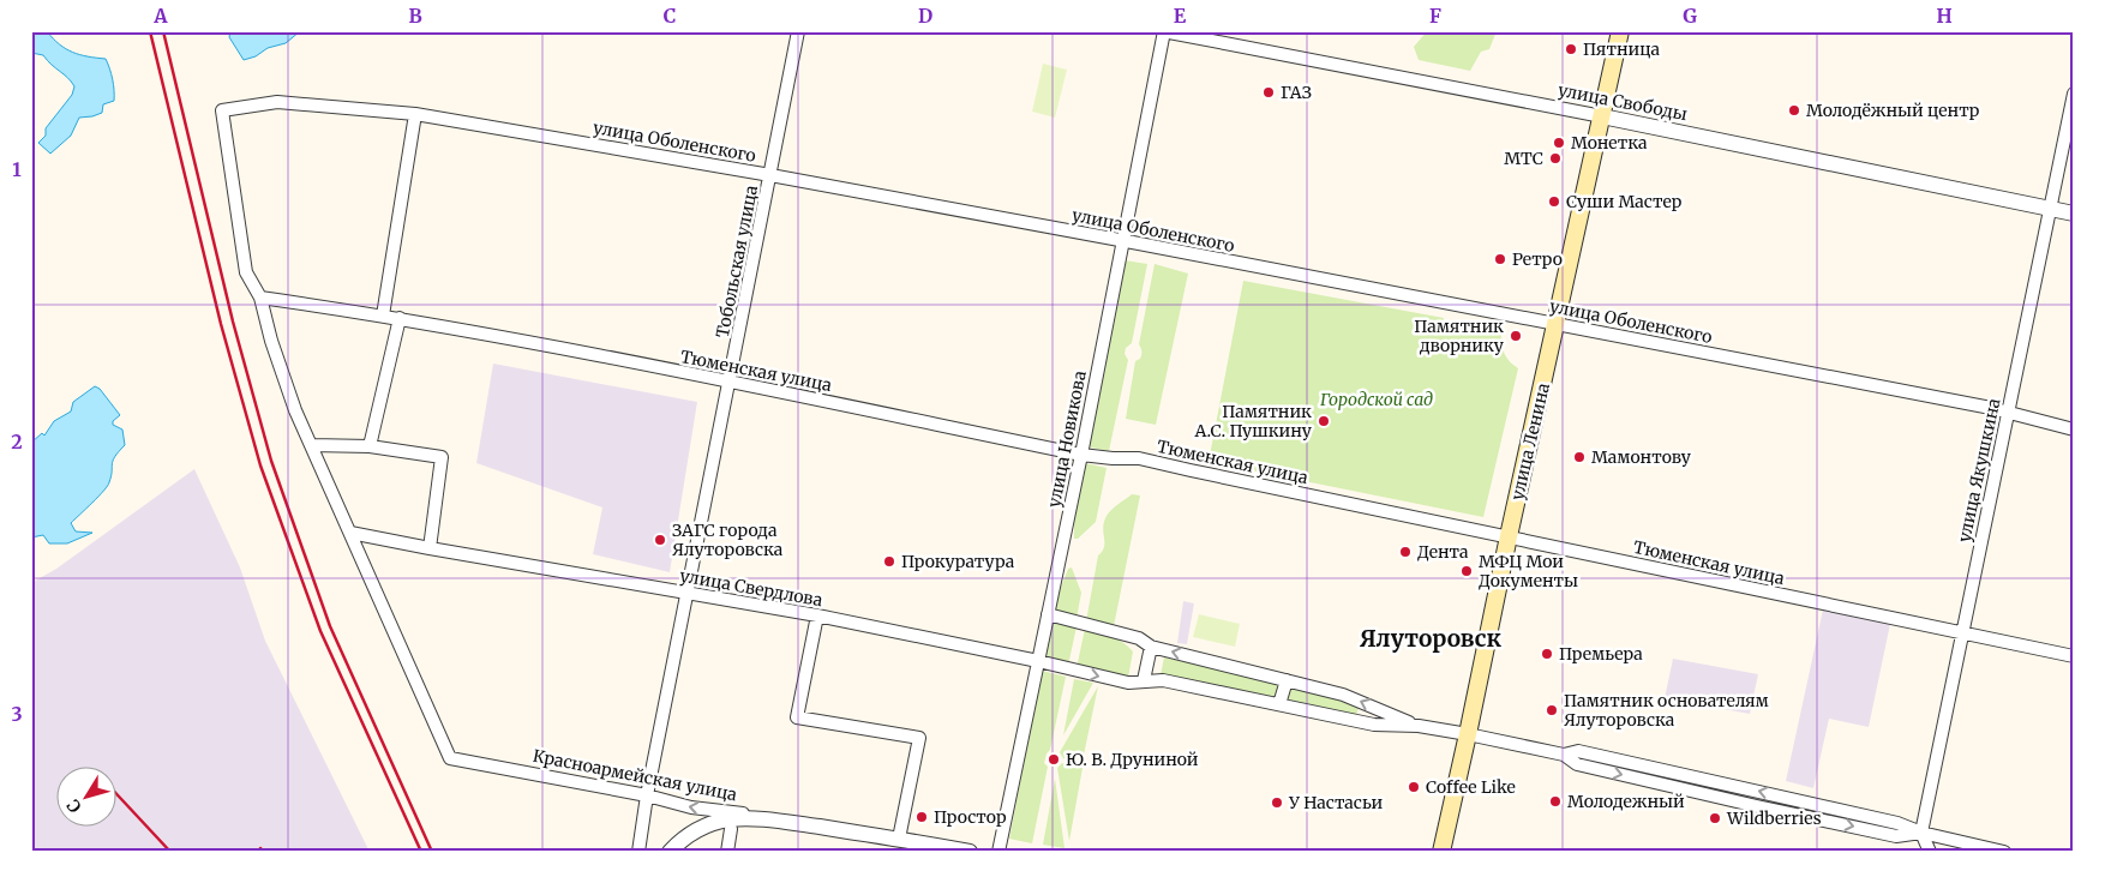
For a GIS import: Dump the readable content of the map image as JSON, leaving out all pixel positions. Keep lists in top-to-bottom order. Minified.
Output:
{"streets":{"main road":["улица Ленина"],"street":["улица Свободы","улица Оболенского","Тобольская улица","Тюменская улица","улица Новикова","улица Якушкина","улица Свердлова","Красноармейская улица"]},"crossings":[["улица Свободы","улица Новикова"],["улица Свободы","улица Ленина"],["улица Свободы","улица Якушкина"],["улица Оболенского","Тобольская улица"],["улица Оболенского","Тюменская улица"],["улица Оболенского","улица Новикова"],["улица Оболенского","улица Ленина"],["улица Оболенского","улица Якушкина"],["Тобольская улица","Тюменская улица"],["Тобольская улица","улица Свердлова"],["Тобольская улица","Красноармейская улица"],["Тюменская улица","улица Новикова"],["Тюменская улица","улица Ленина"],["Тюменская улица","улица Якушкина"],["улица Новикова","улица Свердлова"],["улица Ленина","улица Свердлова"],["улица Якушкина","улица Свердлова"],["улица Свердлова","Красноармейская улица"]],"districts":["Ялуторовск"],"parks":["Городской сад"],"places":["Пятница","ГАЗ","Молодёжный центр","Монетка","МТС","Суши Мастер","Ретро","Памятник дворнику","Памятник А.С. Пушкину","Мамонтову","ЗАГС города Ялуторовска","Дента","Прокуратура","МФЦ Мои Документы","Премьера","Памятник основателям Ялуторовска","Ю. В. Друниной","Coffee Like","Молодежный","У Настасьи","Простор","Wildberries"],"north":"bottom left","grid":{"columns":["A","B","C","D","E","F","G","H"],"rows":["1","2","3"]}}
